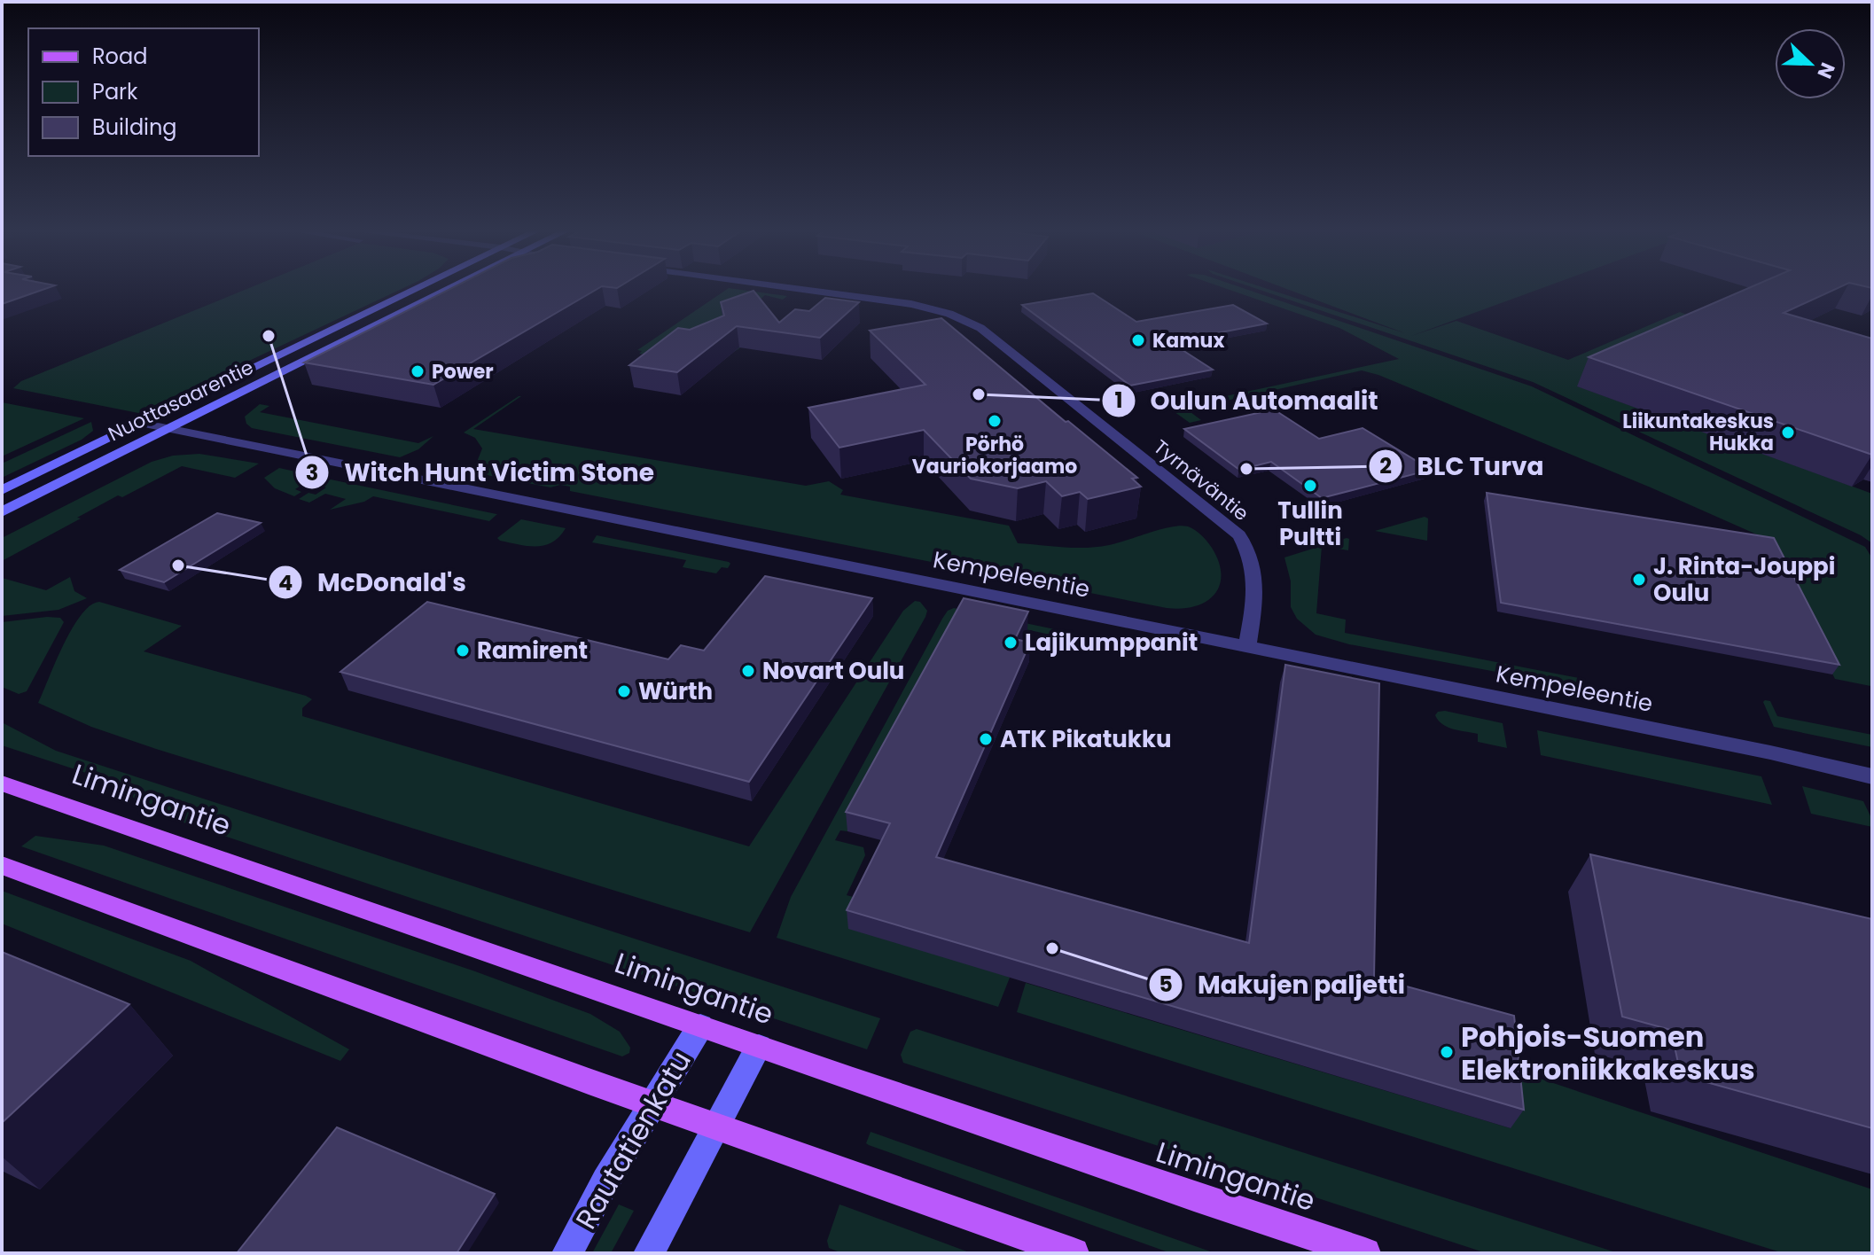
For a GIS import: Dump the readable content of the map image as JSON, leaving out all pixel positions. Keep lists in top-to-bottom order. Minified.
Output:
{"streets":{"main road":["Nuottasaarentie","Limingantie","Rautatienkatu"],"street":["Tyrnäväntie","Kempeleentie"]},"crossings":[["Nuottasaarentie","Kempeleentie"],["Tyrnäväntie","Kempeleentie"],["Limingantie","Rautatienkatu"]],"places":["Witch Hunt Victim Stone","Kamux","Power","Oulun Automaalit","Pörhö Vauriokorjaamo","Liikuntakeskus Hukka","BLC Turva","Tullin Pultti","McDonald's","J. Rinta-Jouppi Oulu","Lajikumppanit","Ramirent","Novart Oulu","Würth","ATK Pikatukku","Makujen paljetti","Pohjois-Suomen Elektroniikkakeskus"],"legend":["Road","Park","Building"],"north":"bottom right"}
